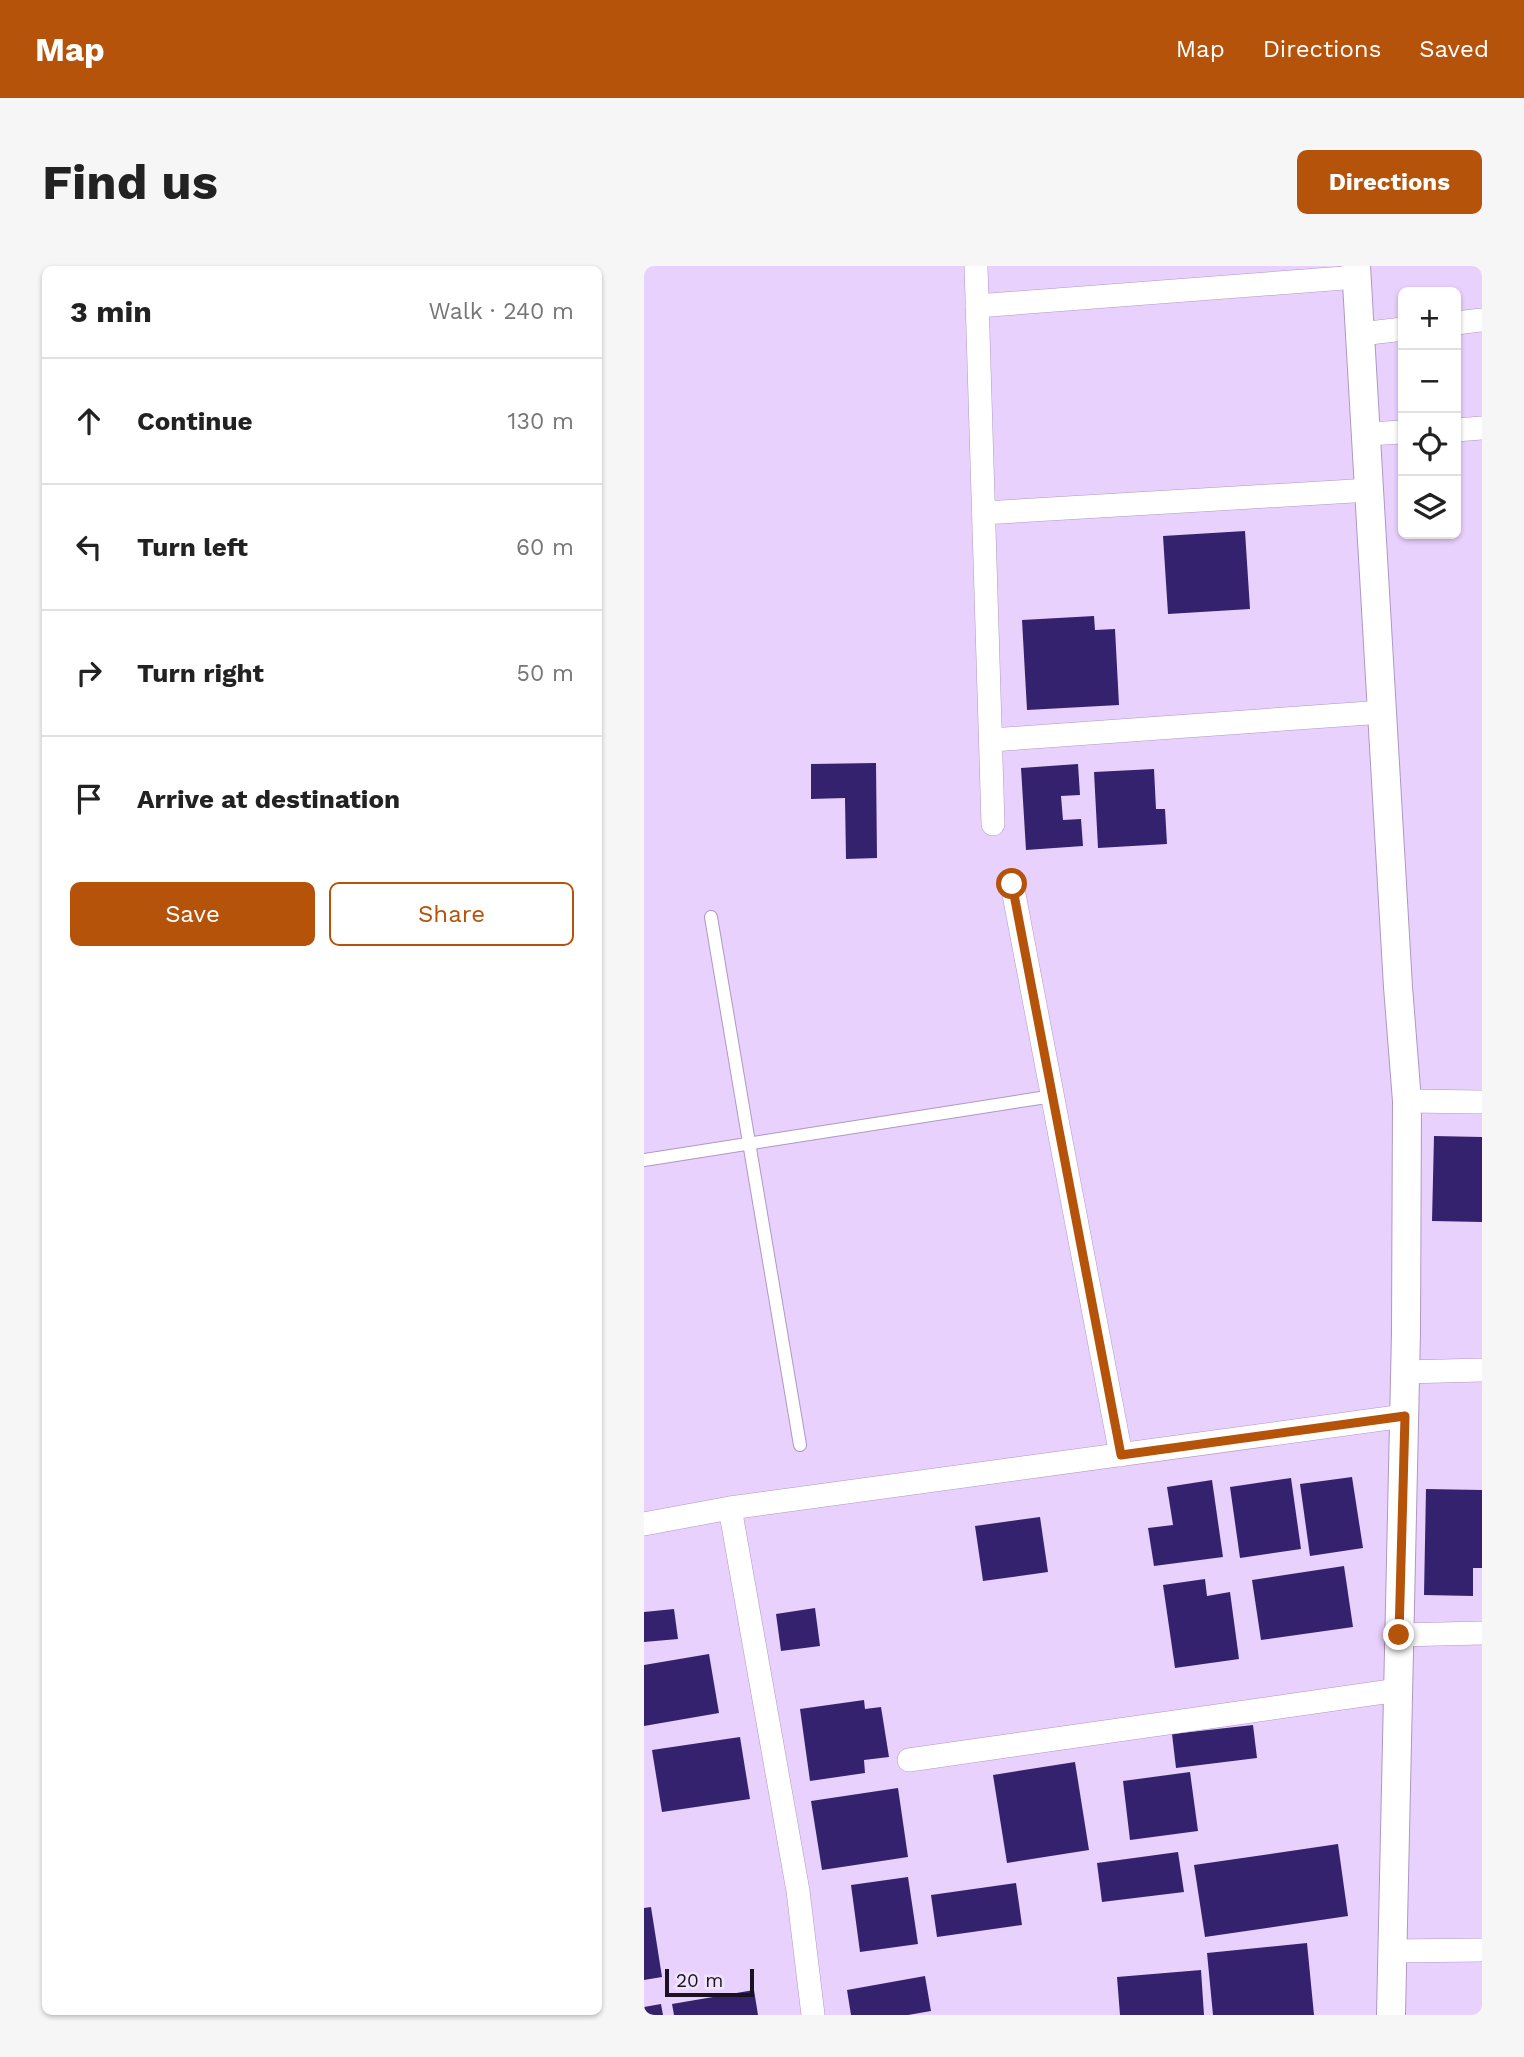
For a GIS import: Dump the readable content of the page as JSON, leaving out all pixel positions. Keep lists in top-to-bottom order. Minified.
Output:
{"scale_bar":"20 m","page":{"header":"Map","nav":["Map","Directions","Saved"],"buttons":["Directions",["Save","Share"]],"title":"Find us","heading":["3 min","Walk · 240 m"],"map_buttons":["+","−"],"list":[["Continue","130 m"],["Turn left","60 m"],["Turn right","50 m"],"Arrive at destination"],"scale":"20 m"}}
